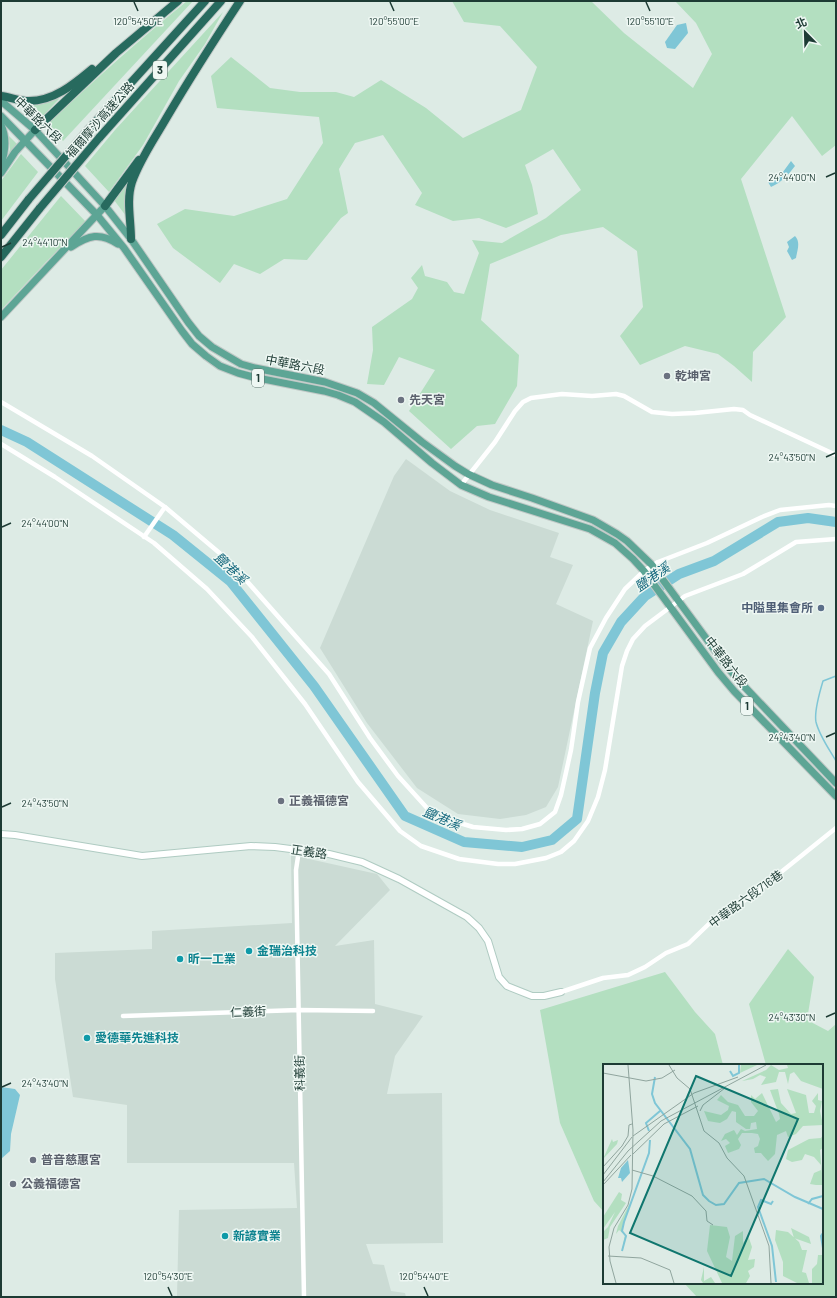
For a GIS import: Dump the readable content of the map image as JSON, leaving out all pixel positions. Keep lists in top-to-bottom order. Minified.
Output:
{"streets":{"highway":["3","福爾摩沙高速公路"],"main road":["中華路六段","1"],"street":["正義路","中華路六段716巷","仁義街","科義街"]},"crossings":[["中華路六段","1"],["正義路","中華路六段716巷"],["正義路","科義街"],["仁義街","科義街"]],"water":["鹽港溪"],"places":["乾坤宮","先天宮","中隘里集會所","正義福德宮","金瑞治科技","昕一工業","愛德華先進科技","普音慈惠宮","公義福德宮","新諺實業"],"north":"top left","coordinates":["120°54'50\"E","120°55'00\"E","120°55'10\"E","24°44'00\"N","24°44'10\"N","24°43'50\"N","24°43'40\"N","24°43'30\"N","120°54'30\"E","120°54'40\"E"]}
